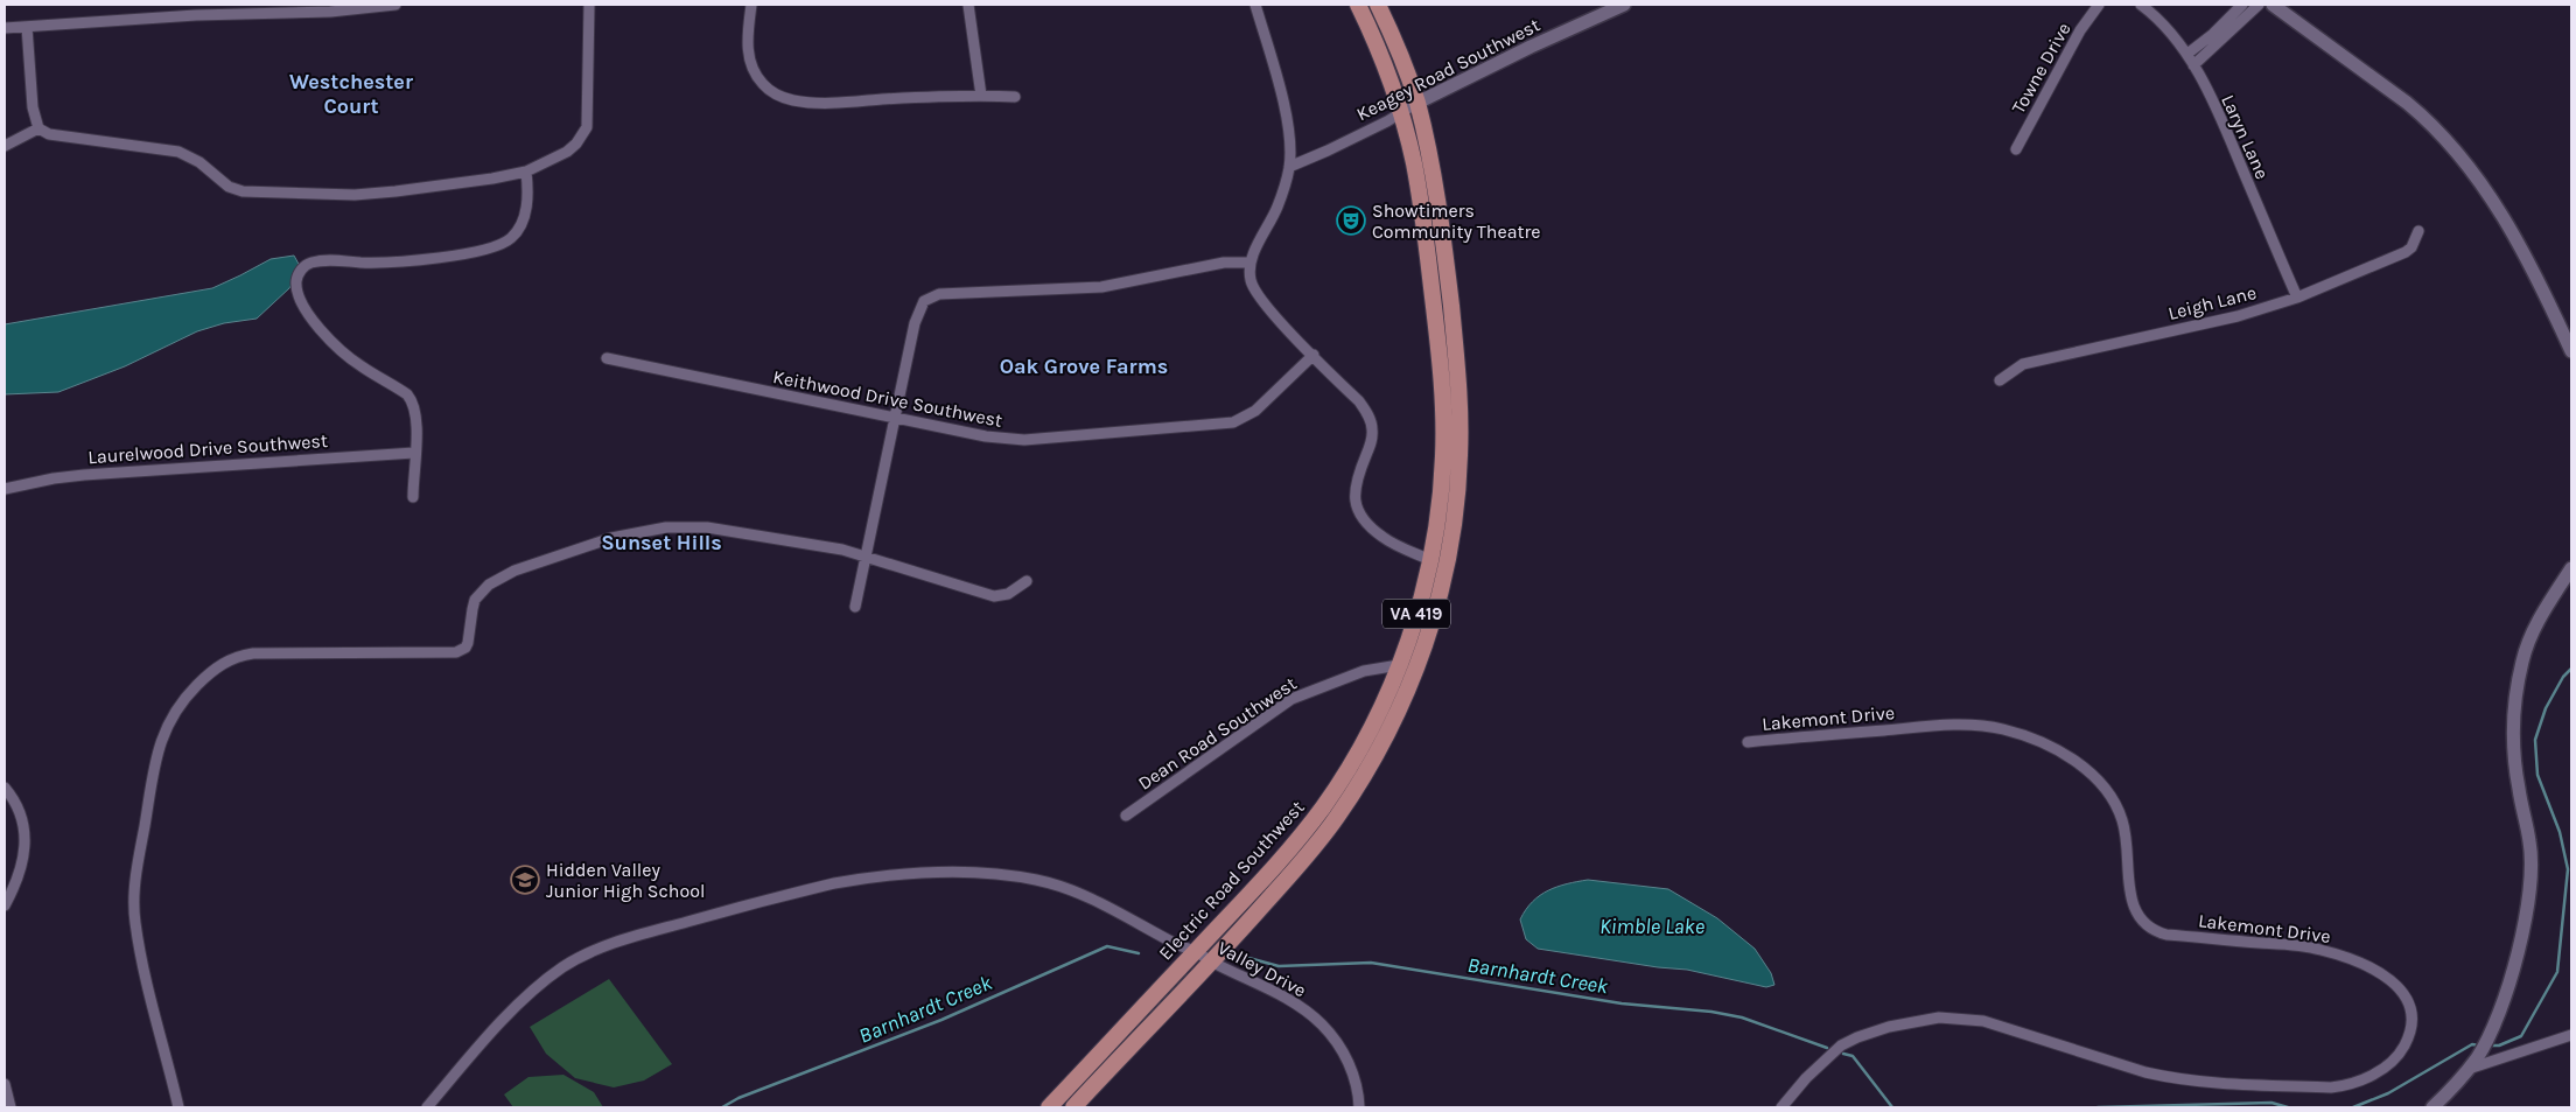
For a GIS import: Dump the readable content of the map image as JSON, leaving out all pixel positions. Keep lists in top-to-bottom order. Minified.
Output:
{"streets":{"main road":["VA 419","Electric Road Southwest"],"street":["Towne Drive","Keagey Road Southwest","Laryn Lane","Leigh Lane","Keithwood Drive Southwest","Laurelwood Drive Southwest","Lakemont Drive","Dean Road Southwest","Valley Drive"]},"crossings":[["Keagey Road Southwest","Electric Road Southwest"],["Laryn Lane","Leigh Lane"],["Dean Road Southwest","Electric Road Southwest"],["Electric Road Southwest","Valley Drive"]],"districts":["Westchester Court","Oak Grove Farms","Sunset Hills"],"water":["Kimble Lake","Barnhardt Creek"],"places":{"theatre":["Showtimers Community Theatre"],"school or university":["Hidden Valley Junior High School"]}}
